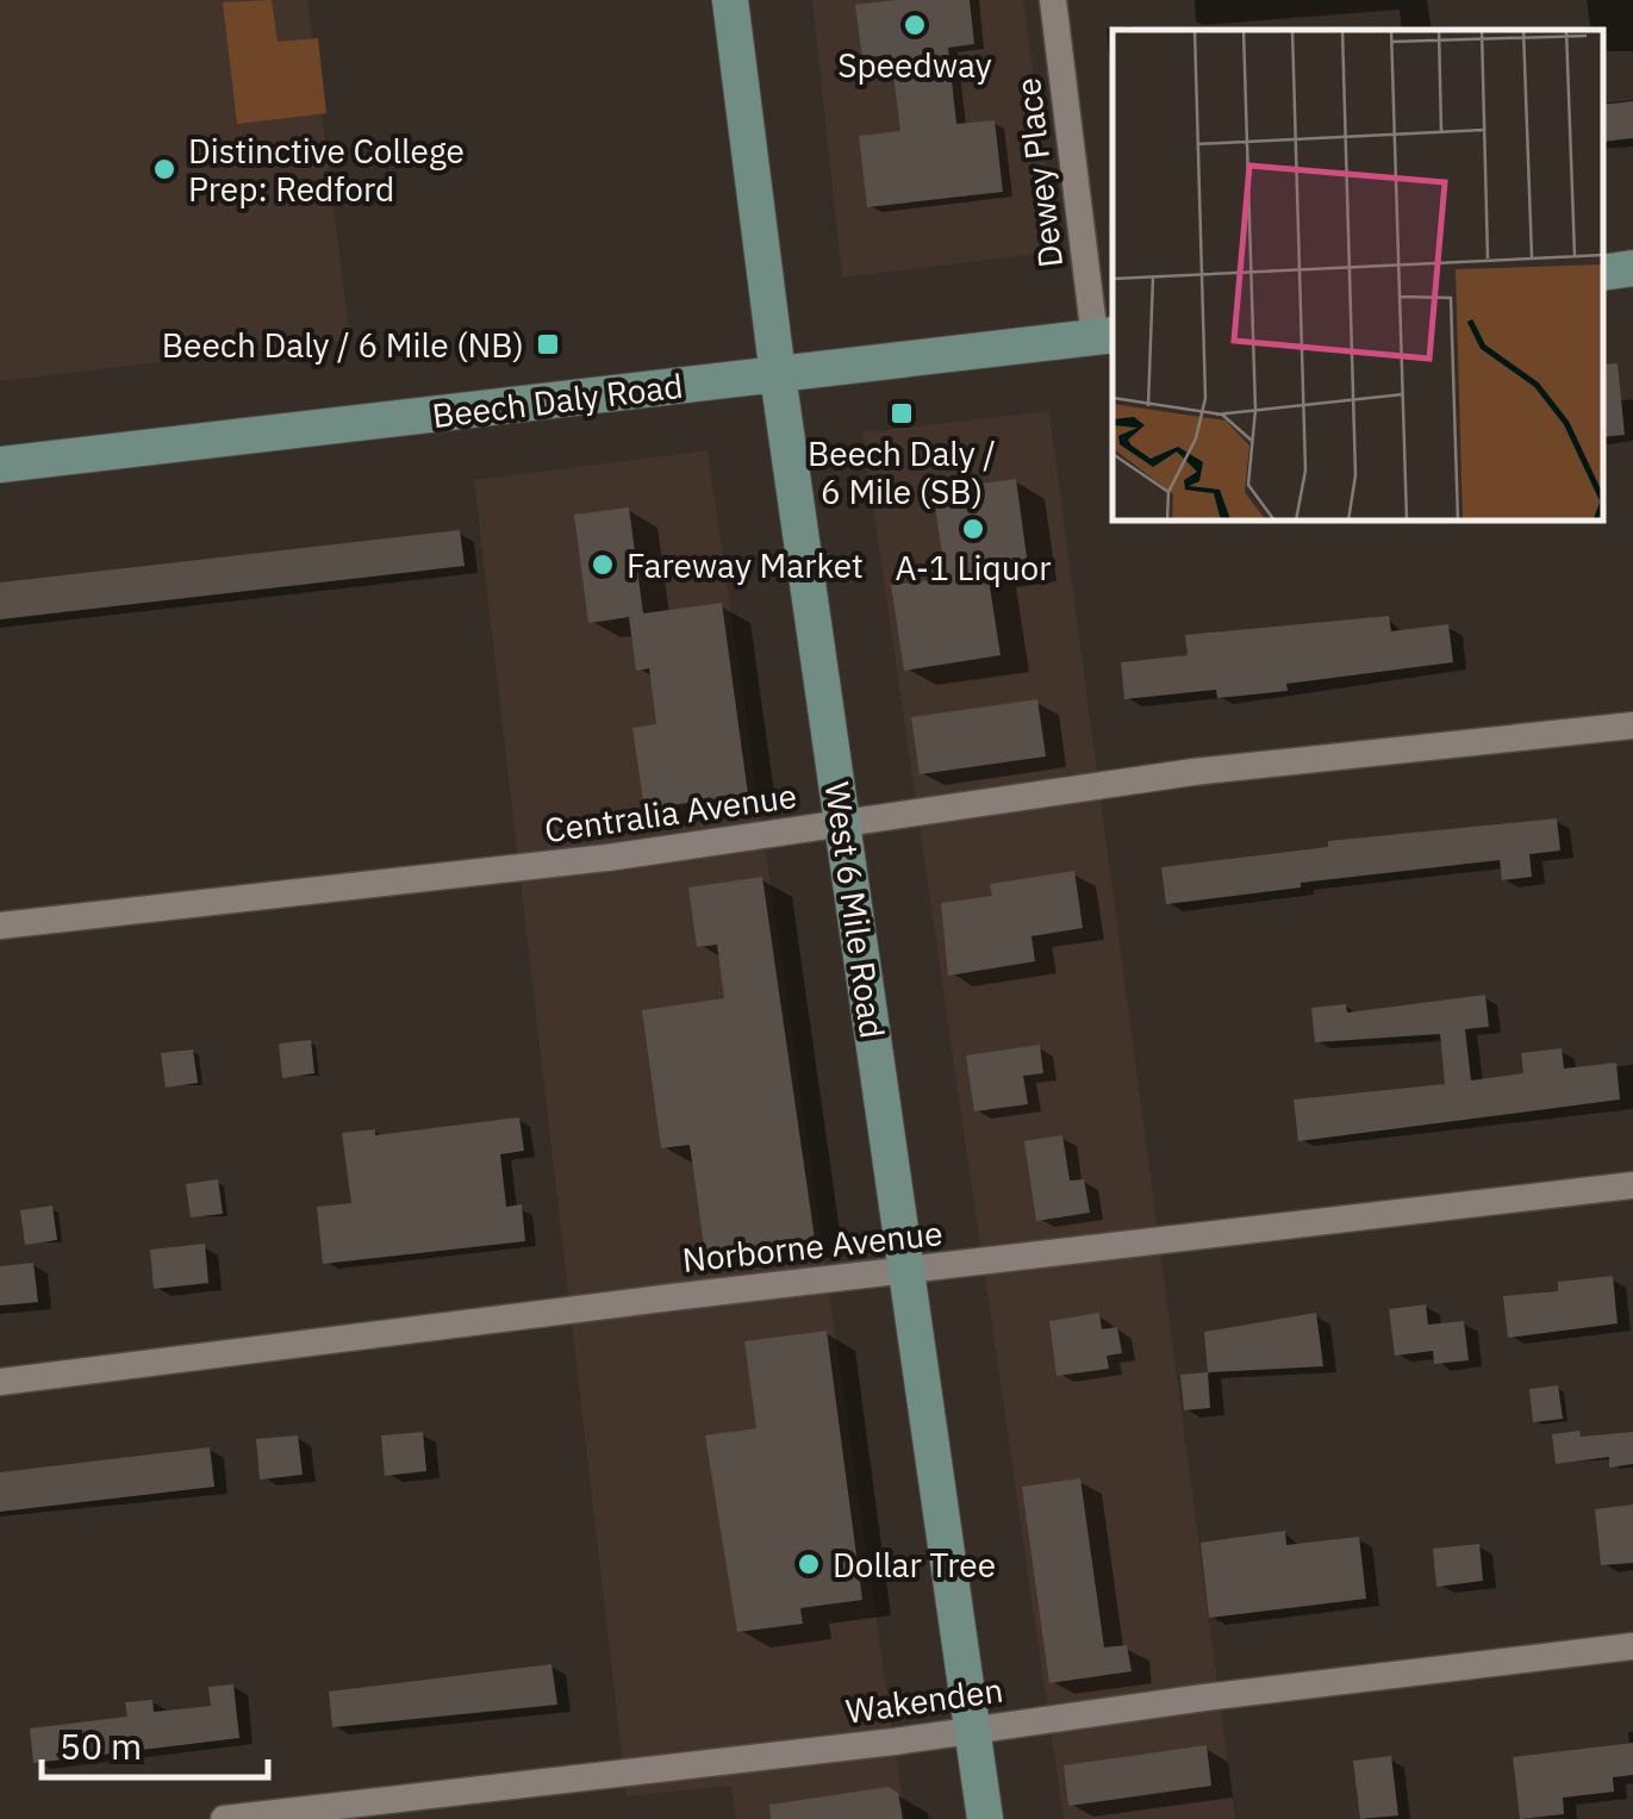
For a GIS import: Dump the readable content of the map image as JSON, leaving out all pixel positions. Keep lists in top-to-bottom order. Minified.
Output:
{"streets":{"main road":["Beech Daly Road","West 6 Mile Road"],"street":["Dewey Place","Centralia Avenue","Norborne Avenue","Wakenden"]},"crossings":[["Dewey Place","Beech Daly Road"],["Beech Daly Road","West 6 Mile Road"],["Centralia Avenue","West 6 Mile Road"],["West 6 Mile Road","Norborne Avenue"],["West 6 Mile Road","Wakenden"]],"places":{"other":["Speedway","Distinctive College Prep: Redford","A-1 Liquor","Fareway Market","Dollar Tree"],"transit":["Beech Daly / 6 Mile (NB)","Beech Daly / 6 Mile (SB)"]},"scale_bar":"50 m"}
